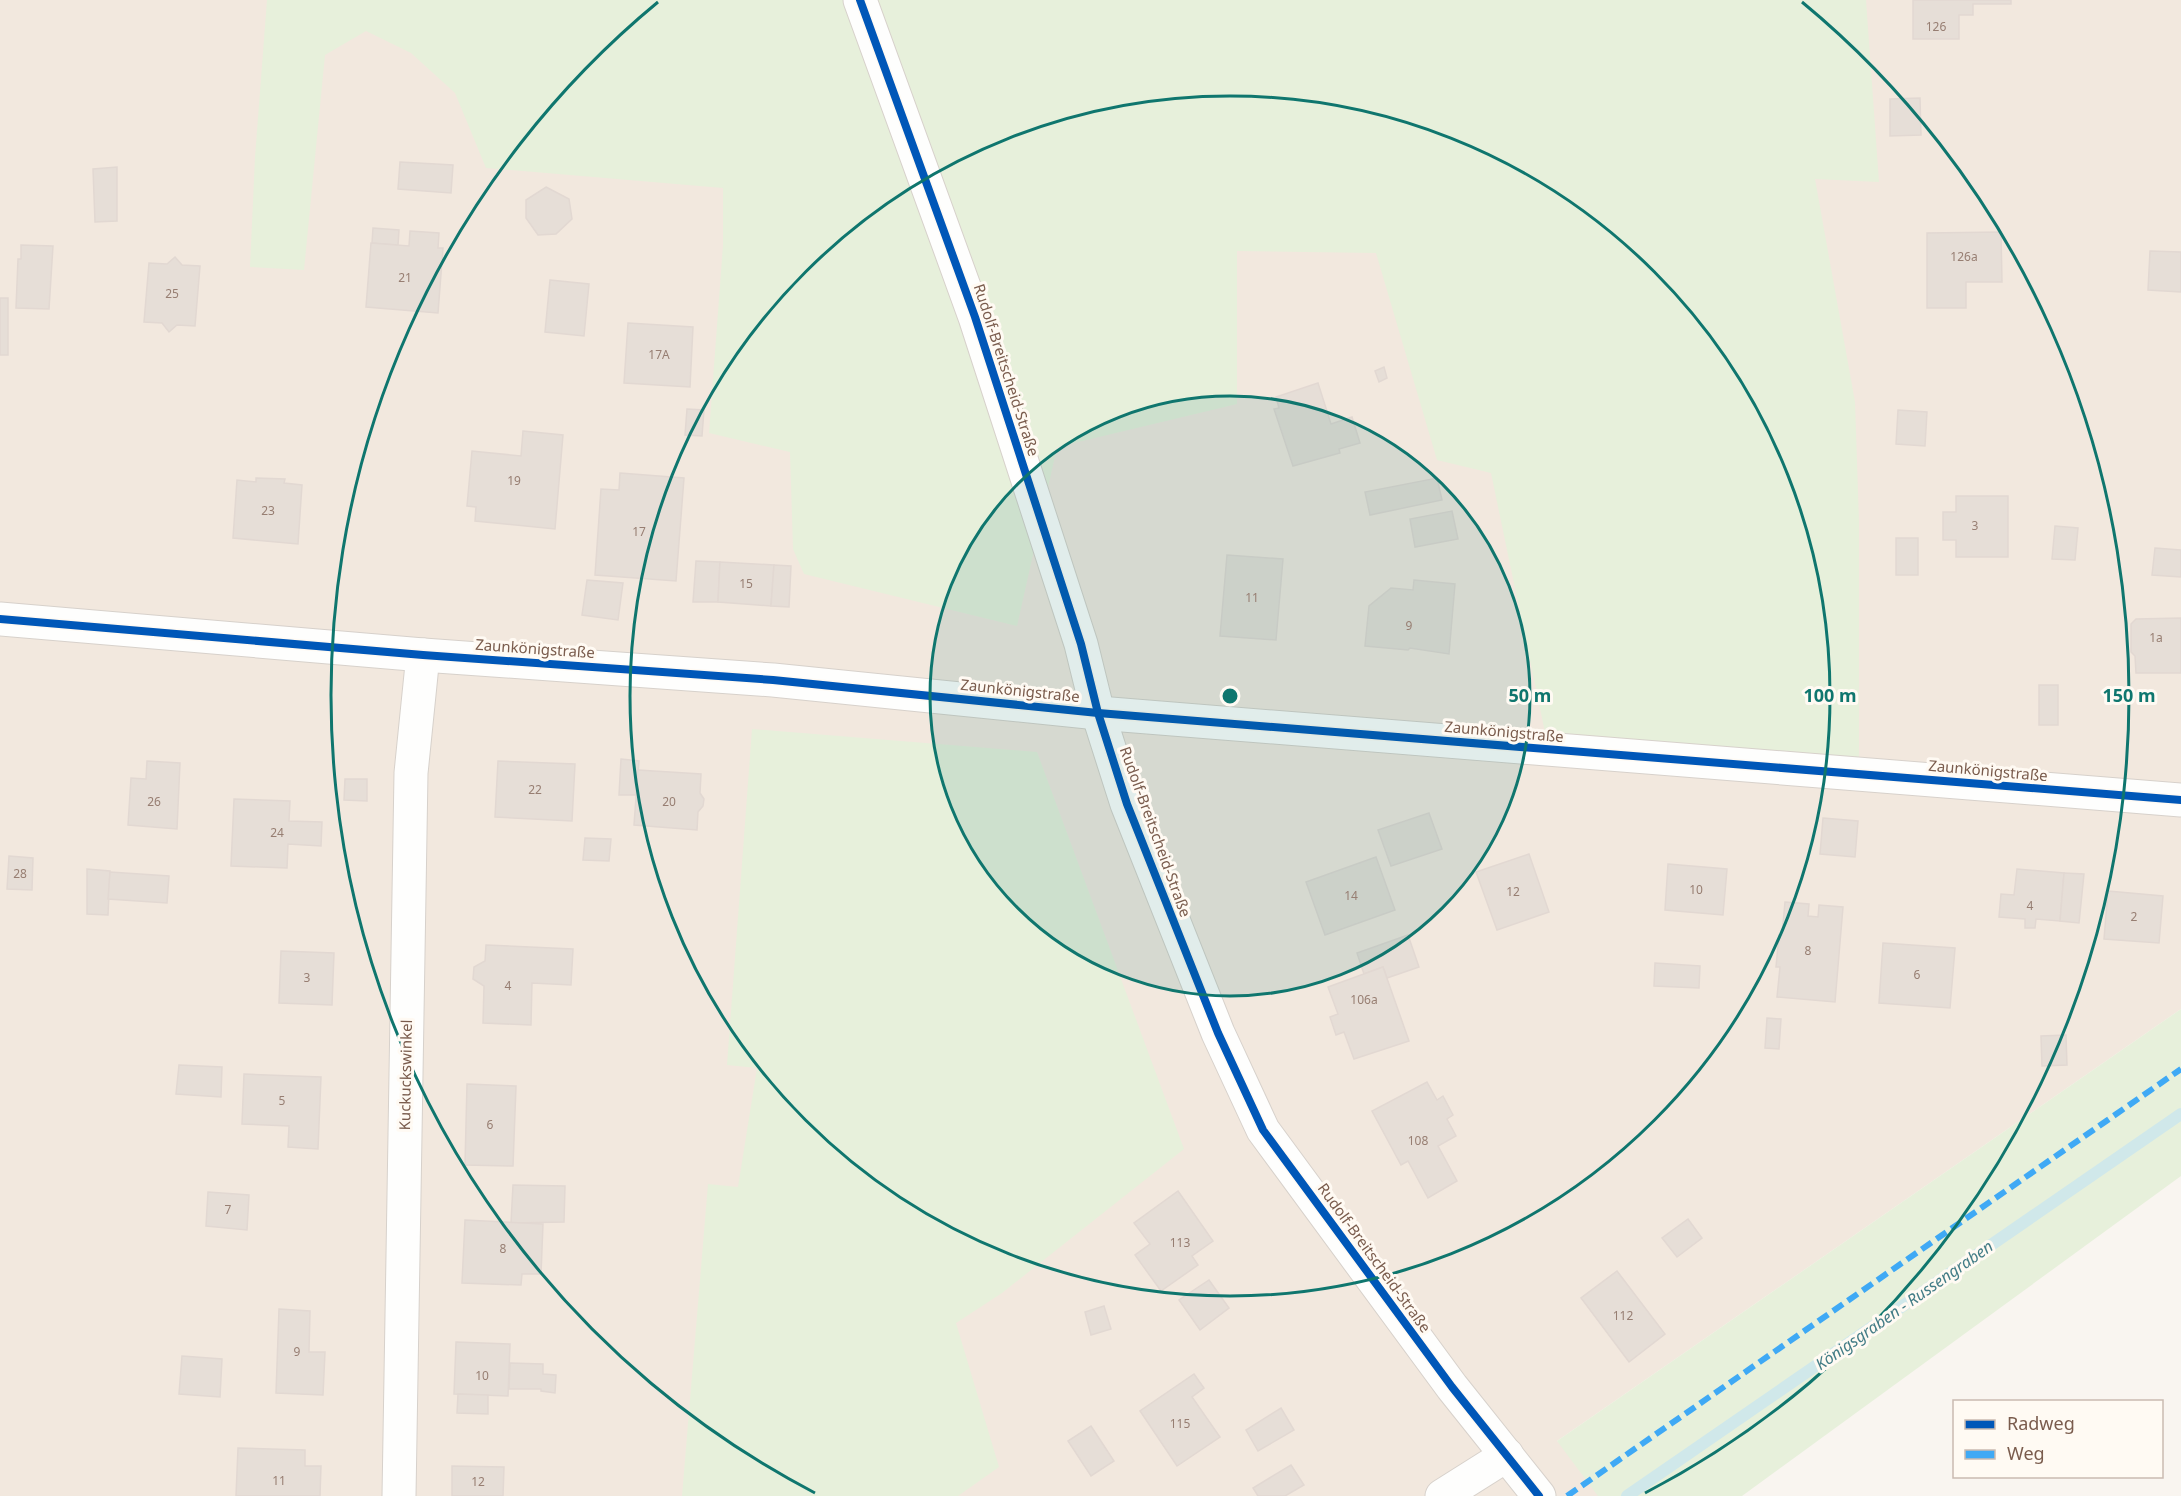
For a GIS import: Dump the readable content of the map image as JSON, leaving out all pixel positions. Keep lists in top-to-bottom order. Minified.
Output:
{"streets":{"street":["Rudolf-Breitscheid-Straße","Zaunkönigstraße","Kuckuckswinkel"]},"crossings":[["Rudolf-Breitscheid-Straße","Zaunkönigstraße"],["Zaunkönigstraße","Kuckuckswinkel"]],"water":["Königsgraben - Russengraben"],"house_numbers":["126","126a","21","25","17A","19","23","3","17","15","11","9","1a","22","26","20","24","28","10","12","14","4","2","8","6","3","4","106a","5","6","108","7","113","8","112","9","10","115","11","12"],"legend":["Radweg","Weg"],"rings":["50 m","100 m","150 m"]}
